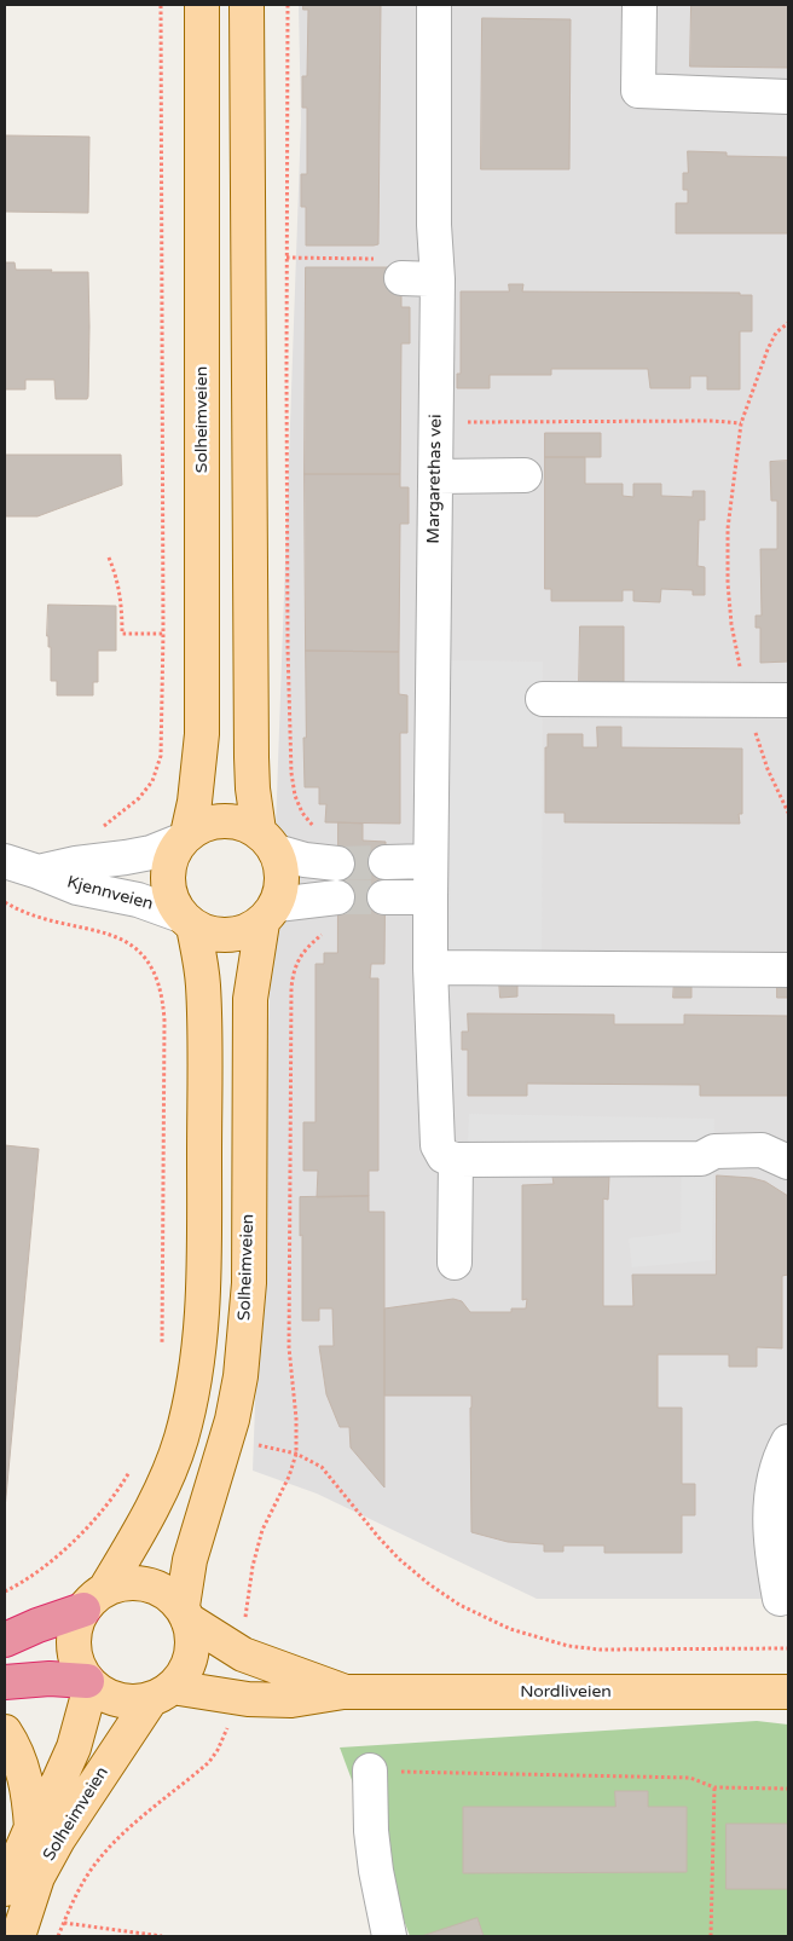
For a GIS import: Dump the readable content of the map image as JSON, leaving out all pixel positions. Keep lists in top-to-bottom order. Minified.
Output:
{"streets":{"main road":["Solheimveien","Nordliveien"],"street":["Margarethas vei","Kjennveien"]},"crossings":[["Solheimveien","Kjennveien"],["Solheimveien","Nordliveien"]]}
